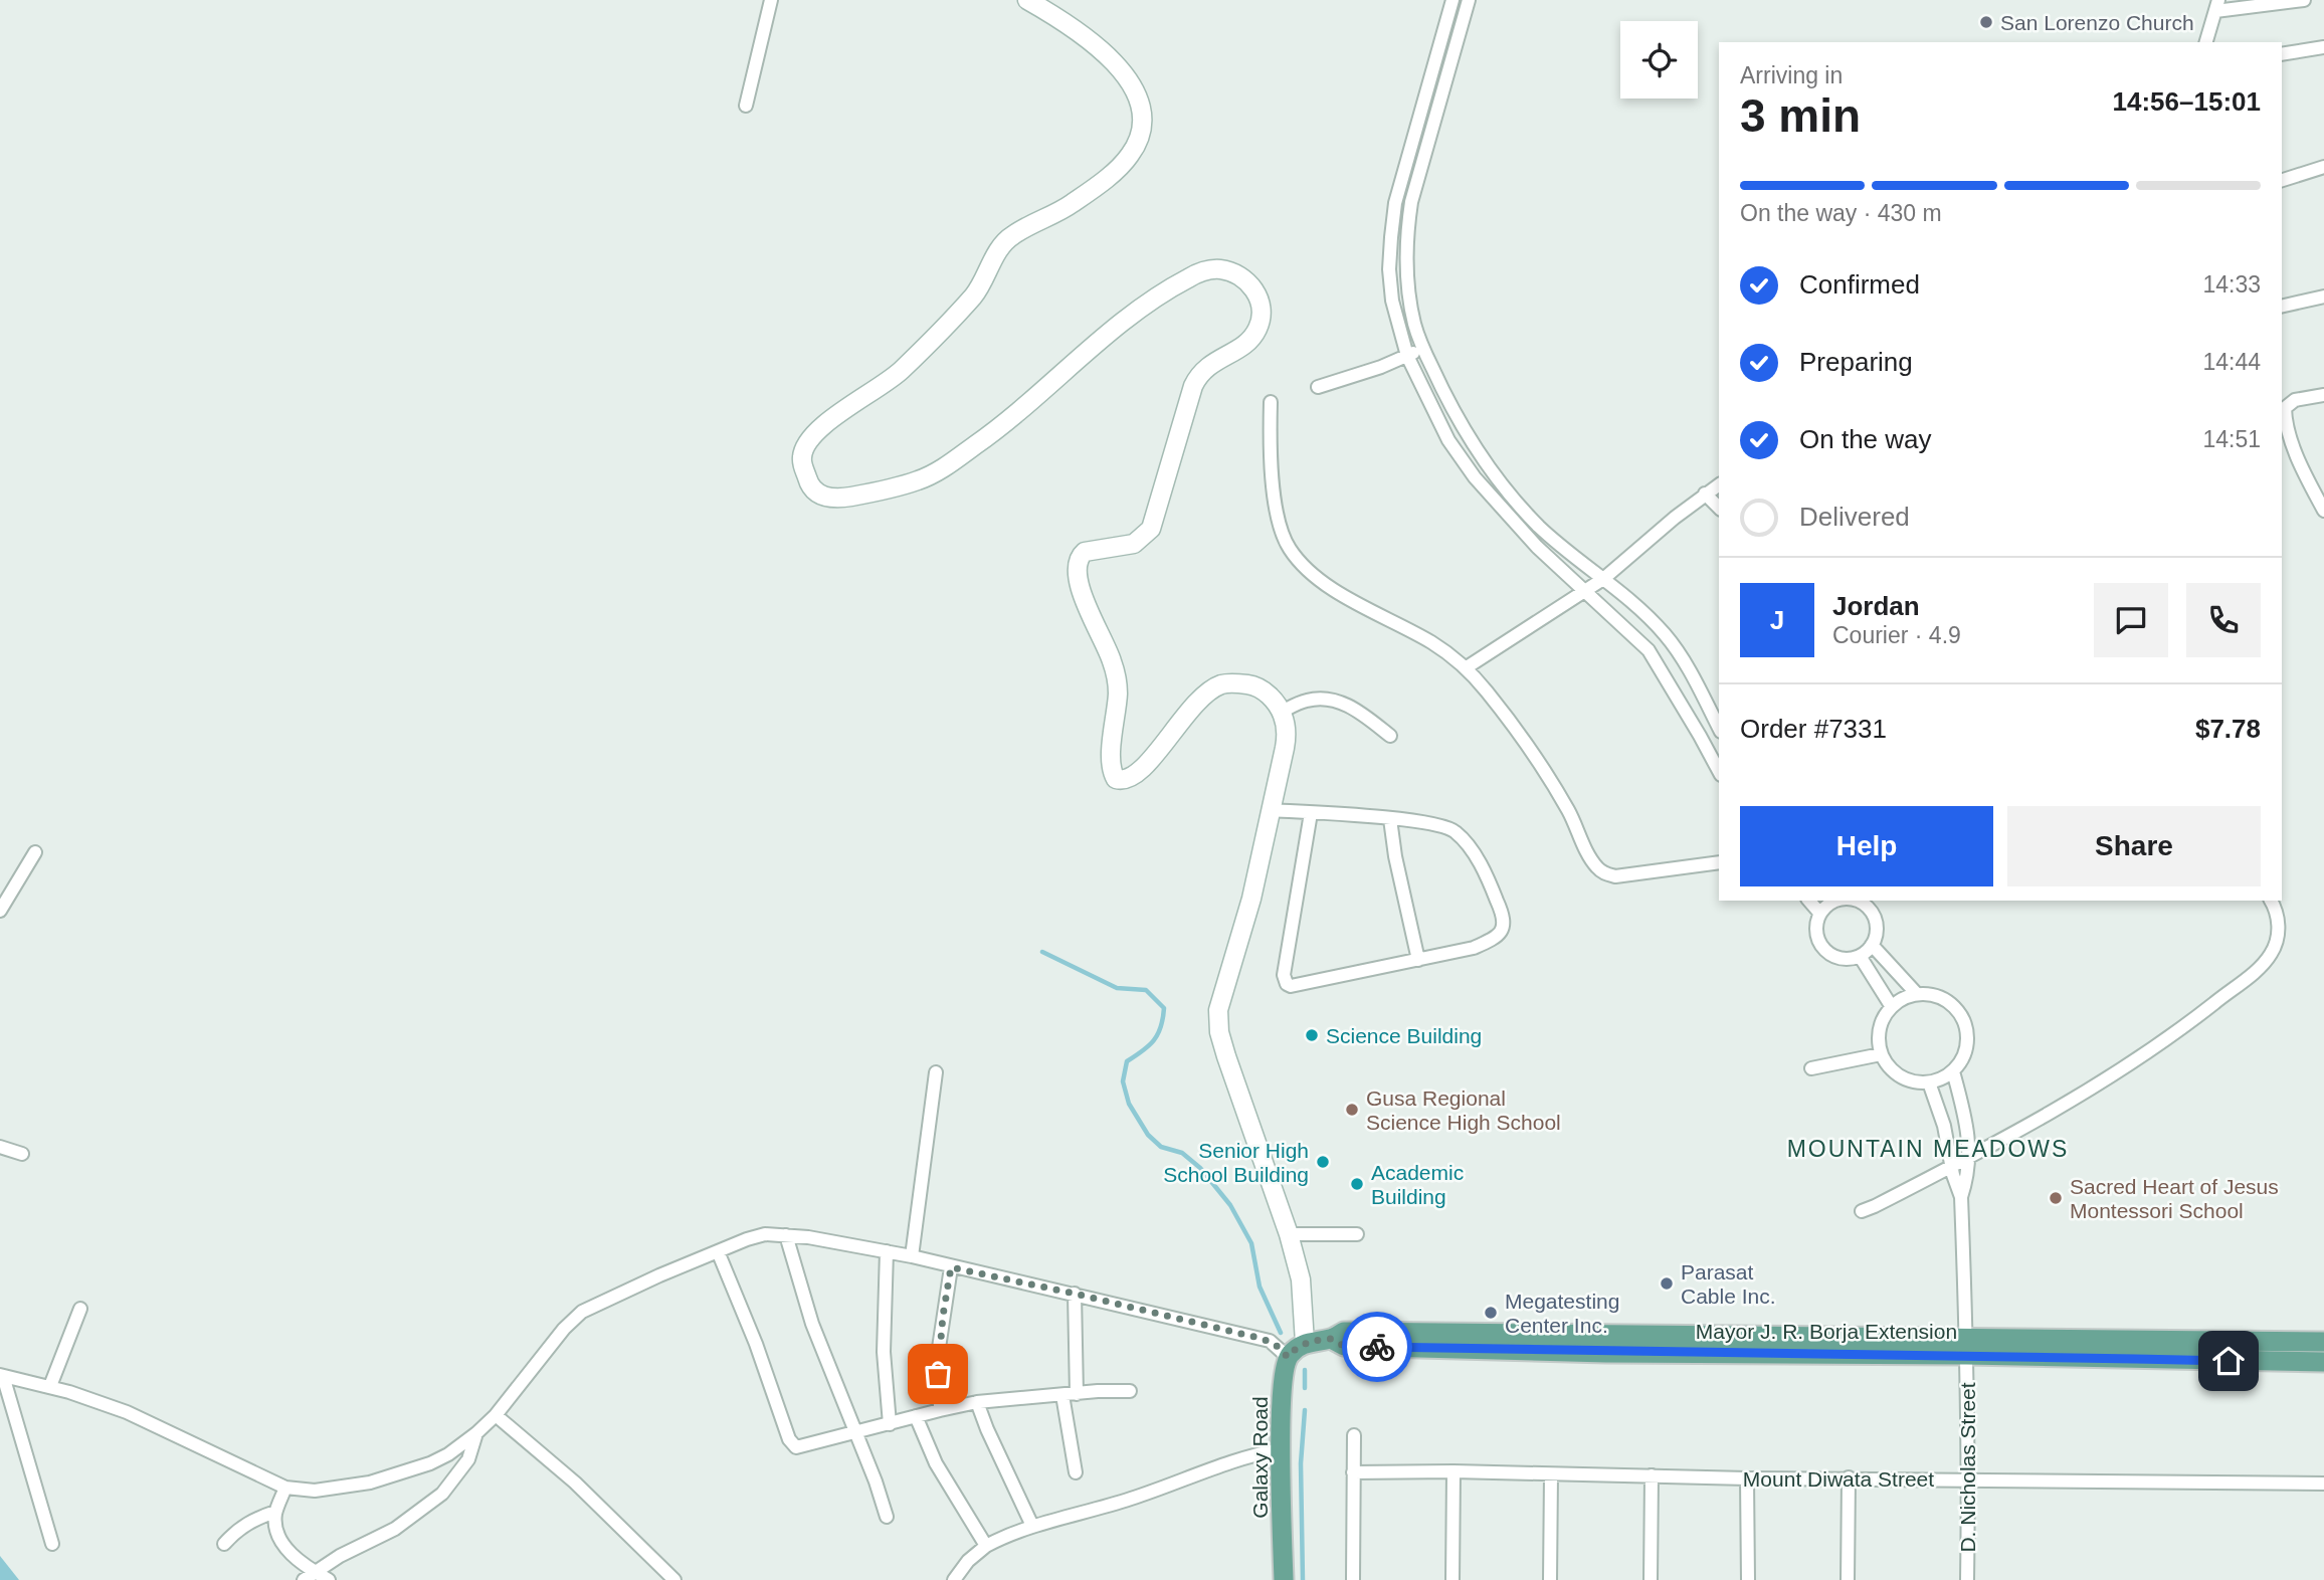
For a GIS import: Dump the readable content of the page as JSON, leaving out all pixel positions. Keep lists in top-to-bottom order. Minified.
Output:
{"streets":{"main road":["Mayor J. R. Borja Extension","Galaxy Road"],"street":["D. Nicholas Street","Mount Diwata Street"]},"crossings":[["Mayor J. R. Borja Extension","D. Nicholas Street"],["D. Nicholas Street","Mount Diwata Street"]],"districts":["MOUNTAIN MEADOWS"],"places":["San Lorenzo Church","Science Building","Gusa Regional Science High School","Senior High School Building","Academic Building","Sacred Heart of Jesus Montessori School","Parasat Cable Inc.","Megatesting Center Inc."],"page":{"heading":["3 min","Arriving in","14:56–15:01"],"panel":["Jordan","Courier · 4.9","Order #7331","$7.78"],"bar":"On the way · 430 m","list":[["Confirmed","14:33"],["Preparing","14:44"],["On the way","14:51"],"Delivered"],"round":"J","buttons":["Help","Share"]}}
